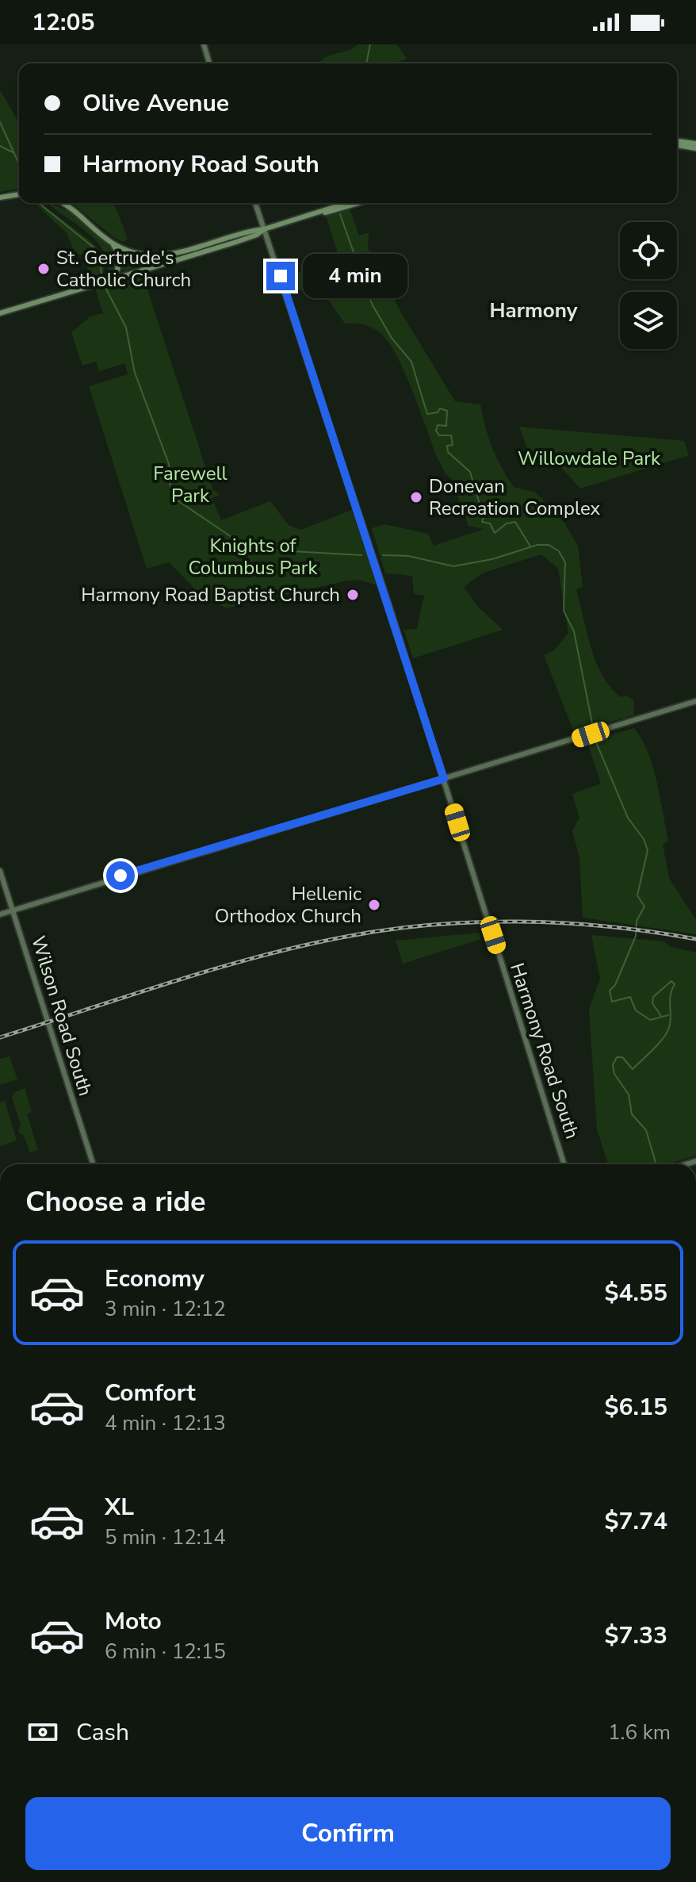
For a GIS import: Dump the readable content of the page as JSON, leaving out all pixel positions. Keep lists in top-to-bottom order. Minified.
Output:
{"streets":{"main road":["Wilson Road South","Harmony Road South"]},"districts":["Harmony"],"parks":["Willowdale Park","Farewell Park","Knights of Columbus Park"],"places":["St. Gertrude's Catholic Church","Donevan Recreation Complex","Harmony Road Baptist Church","Hellenic Orthodox Church"],"page":{"status":"12:05","banner":["Olive Avenue","Harmony Road South"],"bubble":"4 min","heading":"Choose a ride","list":[{"name":"Economy","note":"3 min · 12:12","value":"$4.55"},{"name":"Comfort","note":"4 min · 12:13","value":"$6.15"},{"name":"XL","note":"5 min · 12:14","value":"$7.74"},{"name":"Moto","note":"6 min · 12:15","value":"$7.33"}],"pay":["Cash","1.6 km"],"buttons":"Confirm"}}
